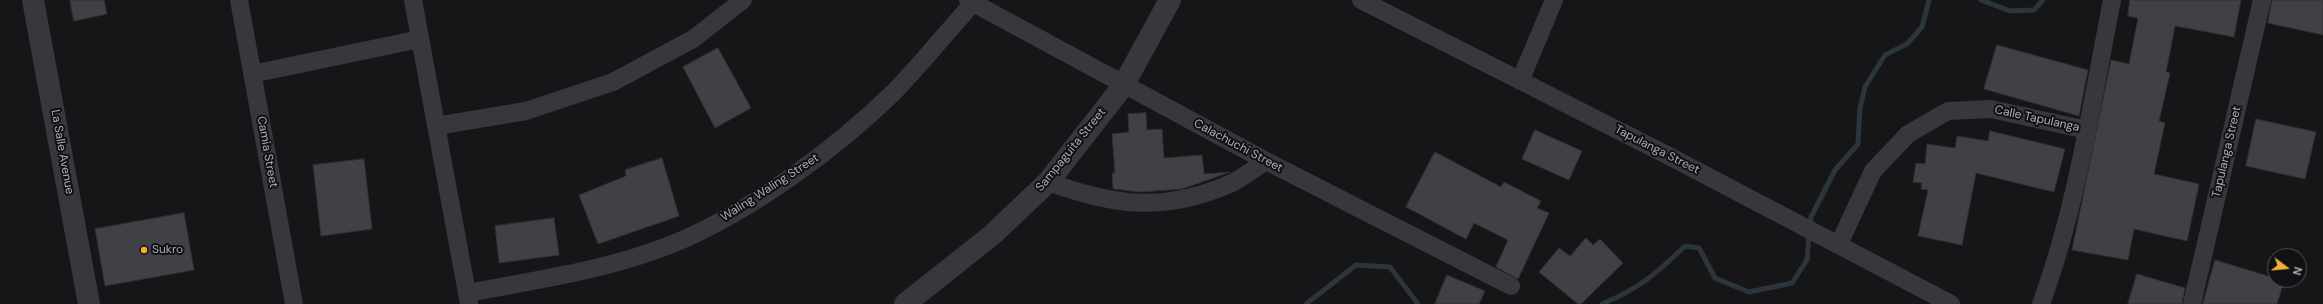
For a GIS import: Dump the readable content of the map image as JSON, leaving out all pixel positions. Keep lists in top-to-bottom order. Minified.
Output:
{"streets":{"street":["Calle Tapulanga","Calachuchi Street","Sampaguita Street","Tapulanga Street","La Salle Avenue","Camia Street","Waling Waling Street"]},"crossings":[["Calle Tapulanga","Tapulanga Street"],["Calachuchi Street","Sampaguita Street"],["Calachuchi Street","Waling Waling Street"]],"places":["Sukro"],"north":"right"}
